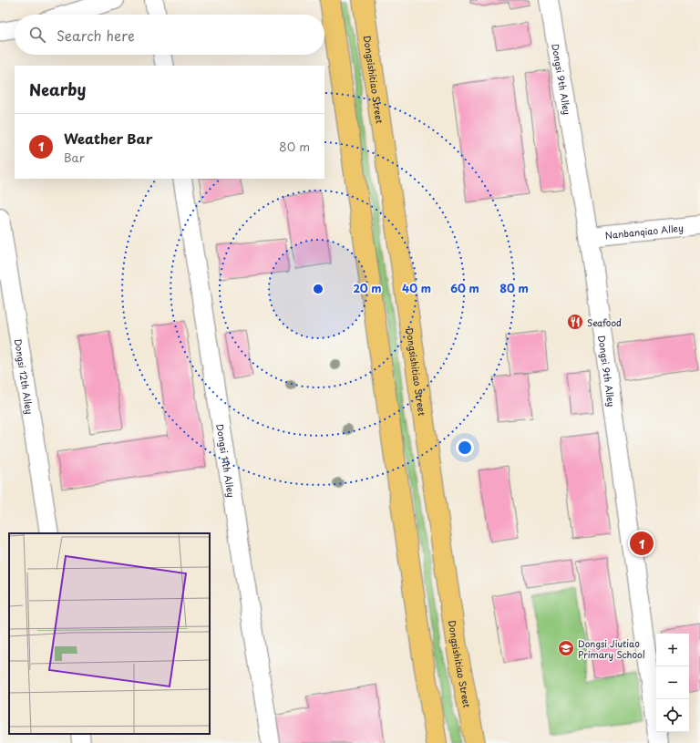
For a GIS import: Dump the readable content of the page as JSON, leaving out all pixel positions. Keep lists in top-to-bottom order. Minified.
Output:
{"streets":{"main road":["Dongsishitiao Street"],"lane":["Dongsi 9th Alley","Nanbanqiao Alley","Dongsi 12th Alley","Dongsi 11th Alley"]},"crossings":[["Dongsi 9th Alley","Nanbanqiao Alley"]],"places":{"restaurant":["Seafood"],"school or university":["Dongsi Jiutiao Primary School"]},"page":{"search":"Search here","heading":"Nearby","list":[{"mark":"1","name":"Weather Bar","note":"Bar","value":"80 m"}],"pins":"1","map_buttons":["+","−"]},"rings":["20 m","40 m","60 m","80 m"]}
